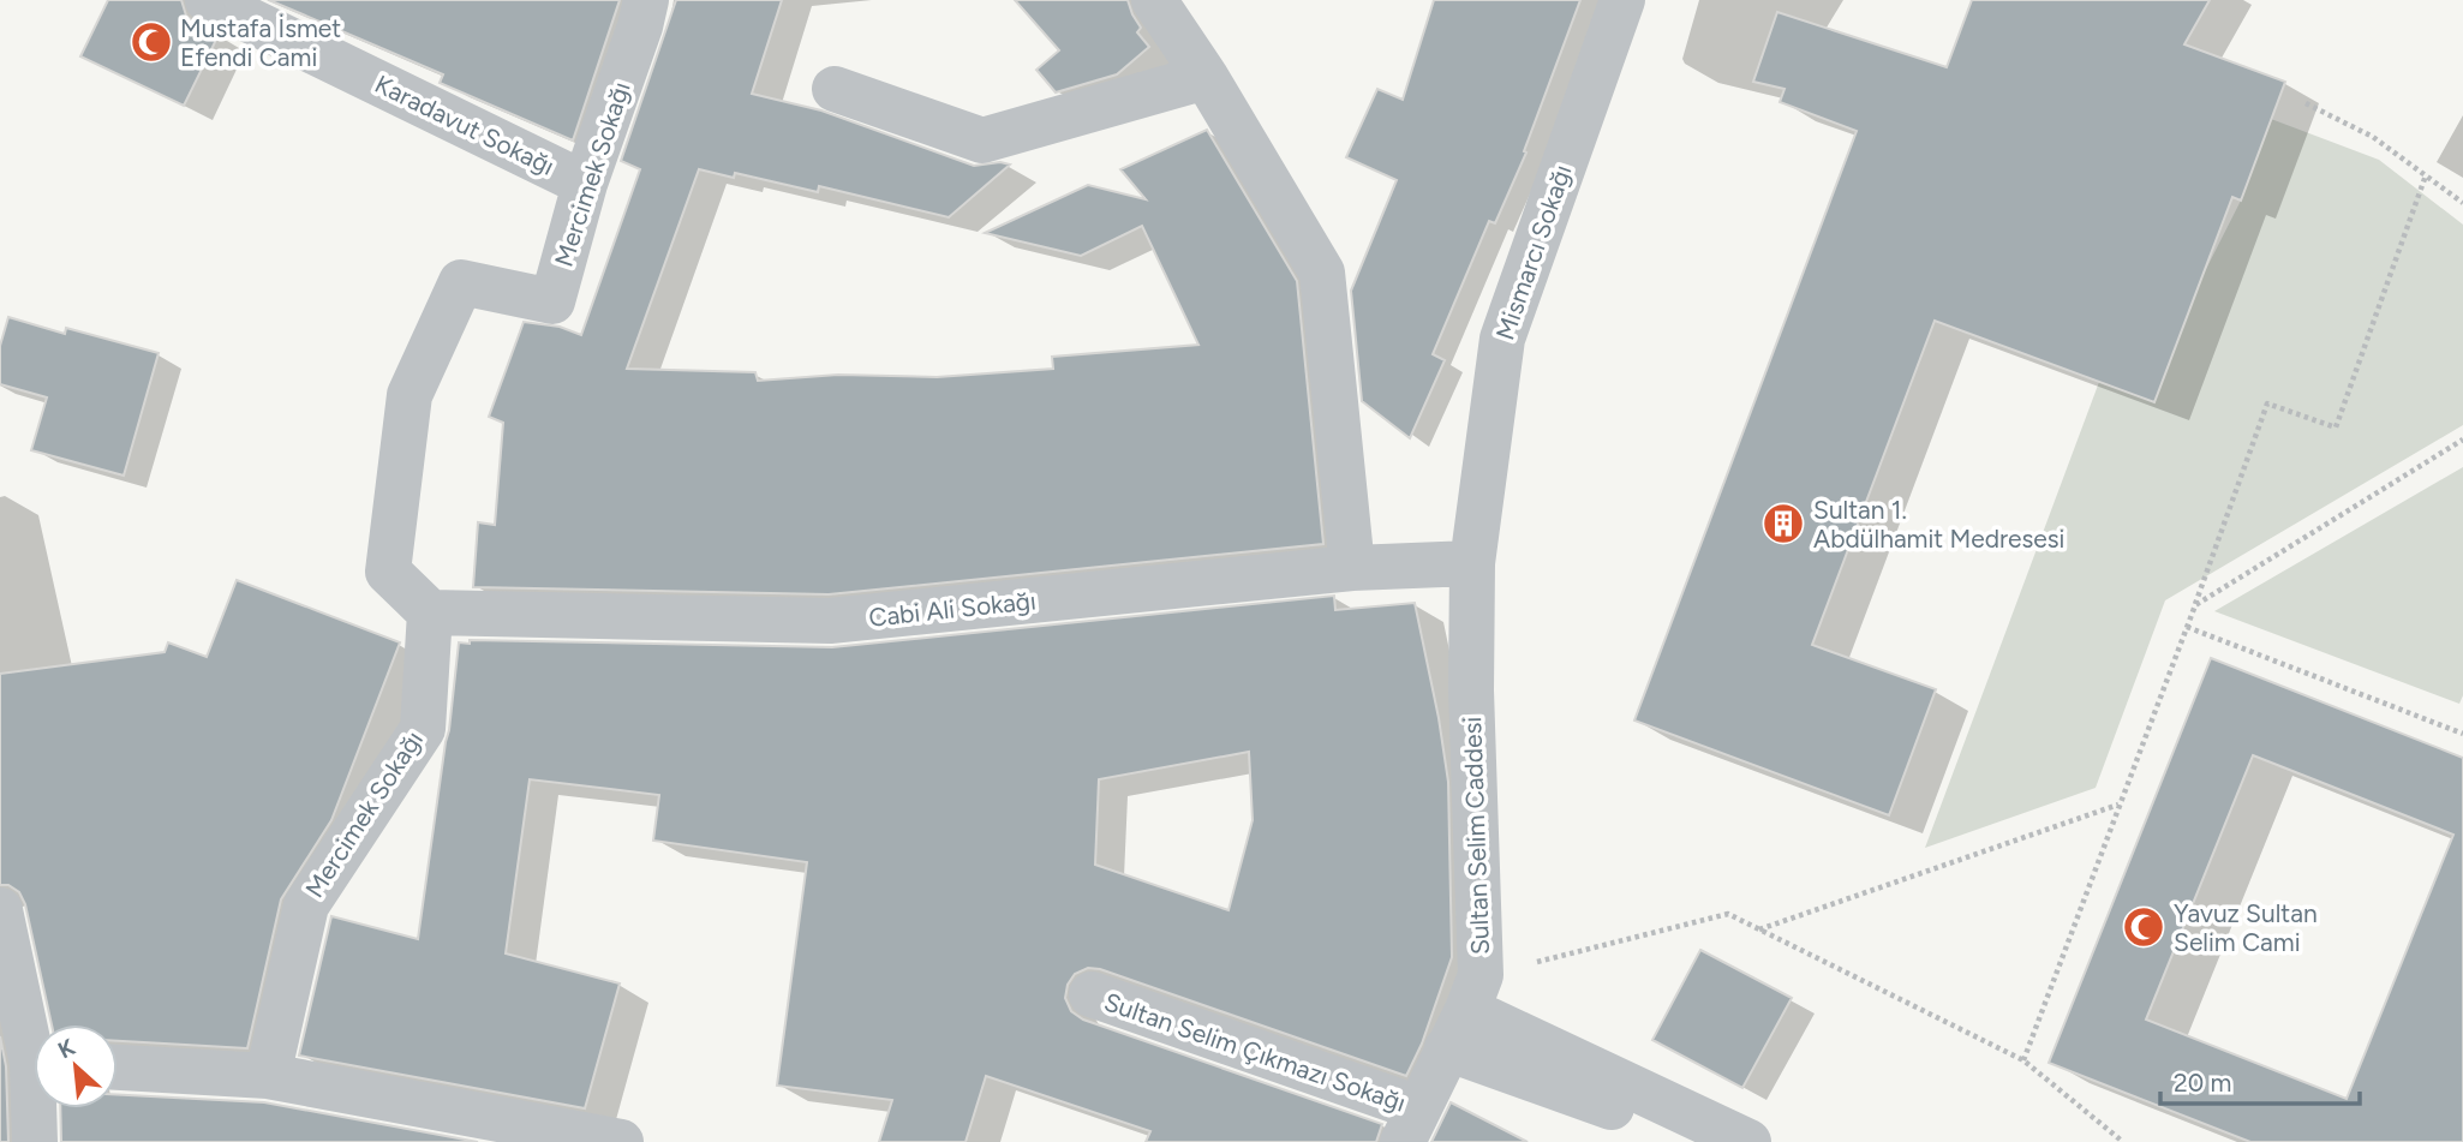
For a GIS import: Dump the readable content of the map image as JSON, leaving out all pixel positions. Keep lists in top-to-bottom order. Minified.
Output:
{"streets":{"street":["Karadavut Sokağı","Mercimek Sokağı","Mismarcı Sokağı","Cabi Ali Sokağı","Sultan Selim Caddesi","Sultan Selim Çıkmazı Sokağı"]},"crossings":[["Karadavut Sokağı","Mercimek Sokağı"],["Mercimek Sokağı","Cabi Ali Sokağı"],["Mismarcı Sokağı","Cabi Ali Sokağı"],["Mismarcı Sokağı","Sultan Selim Caddesi"],["Cabi Ali Sokağı","Sultan Selim Caddesi"],["Sultan Selim Caddesi","Sultan Selim Çıkmazı Sokağı"]],"places":{"mosque":["Mustafa İsmet Efendi Cami","Yavuz Sultan Selim Cami"],"building":["Sultan 1. Abdülhamit Medresesi"]},"scale_bar":"20 m","north":"top left"}
